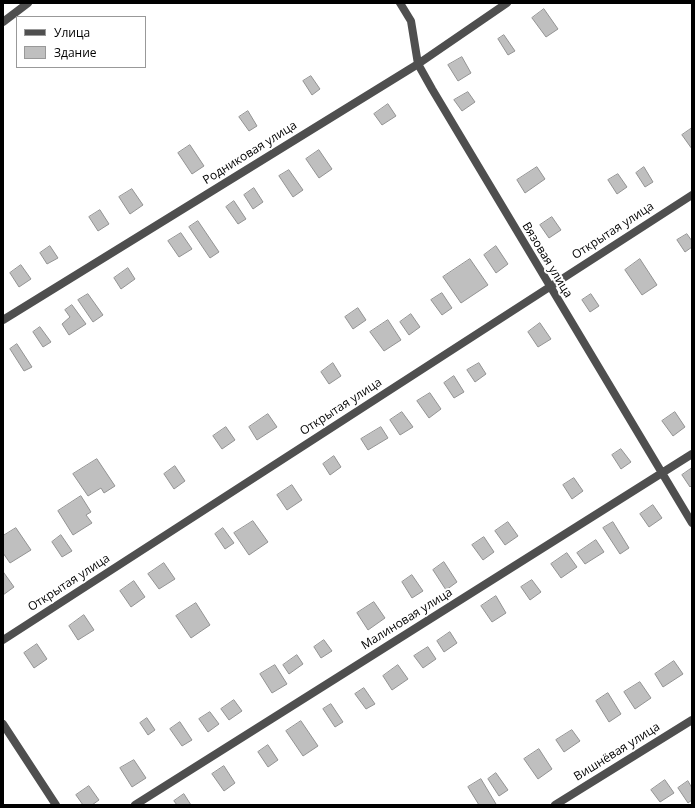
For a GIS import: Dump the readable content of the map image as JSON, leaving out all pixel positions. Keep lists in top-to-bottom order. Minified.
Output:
{"streets":{"street":["Родниковая улица","Открытая улица","Вязовая улица","Малиновая улица","Вишнёвая улица"]},"crossings":[["Родниковая улица","Вязовая улица"],["Открытая улица","Вязовая улица"],["Вязовая улица","Малиновая улица"]],"legend":["Улица","Здание"]}
